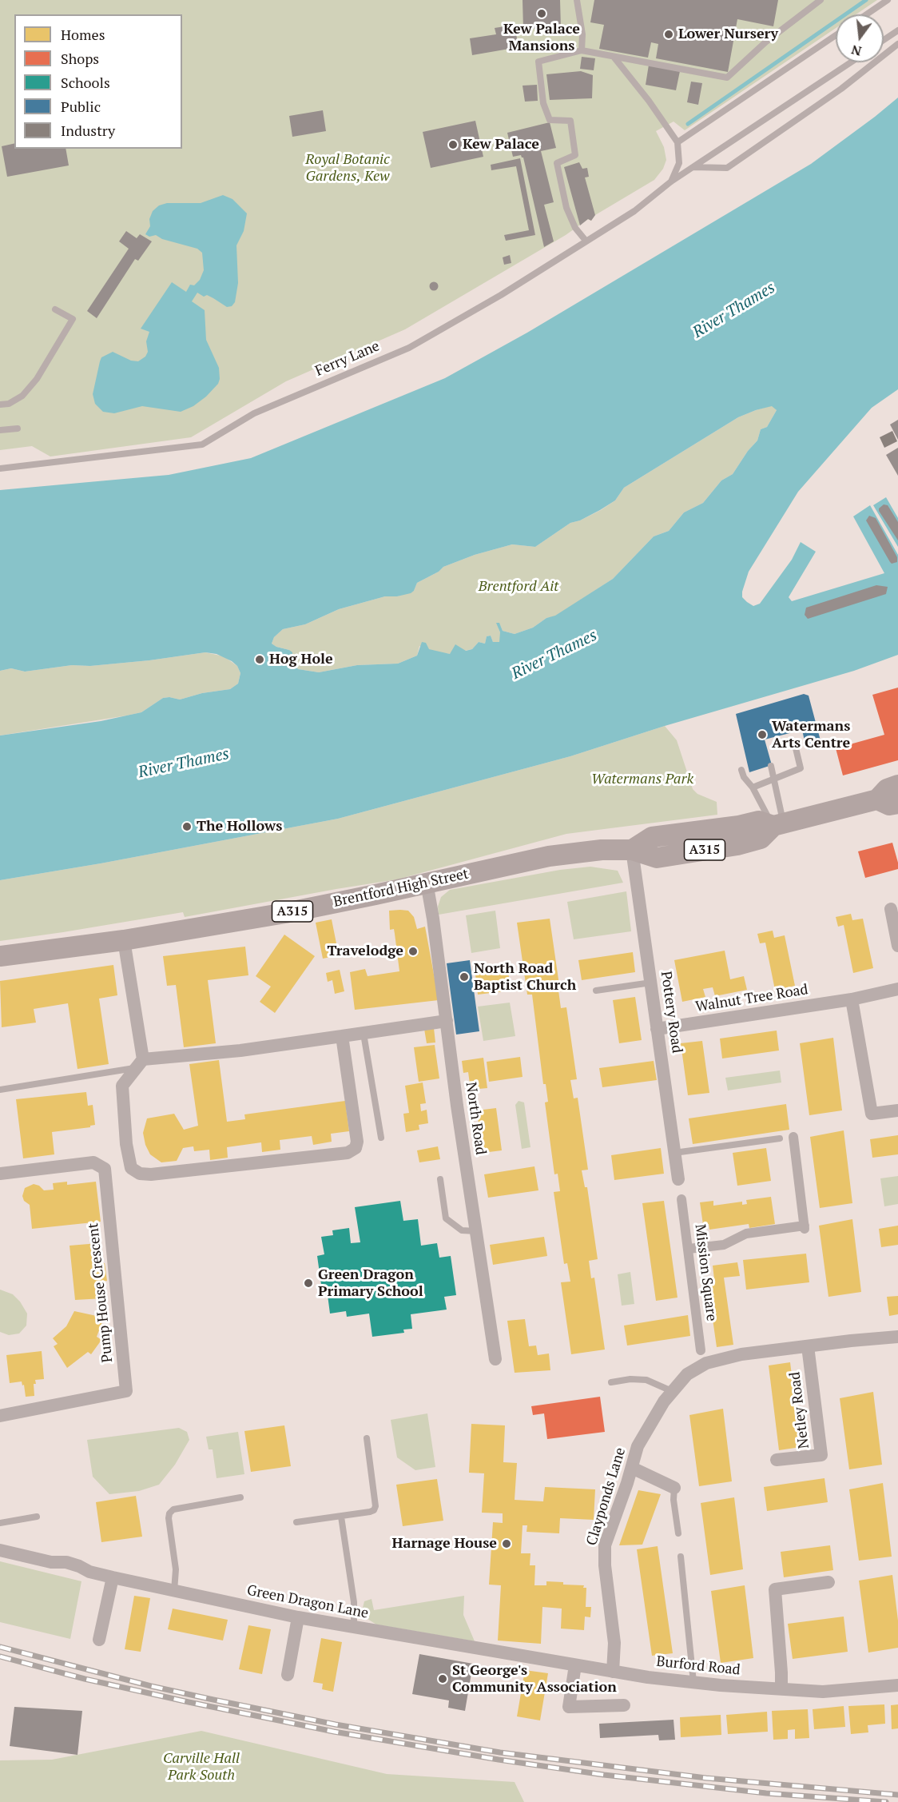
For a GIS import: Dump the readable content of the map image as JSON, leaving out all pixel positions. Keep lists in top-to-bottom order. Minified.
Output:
{"streets":{"main road":["A315","Brentford High Street"],"street":["Walnut Tree Road","Pottery Road","North Road","Mission Square","Pump House Crescent","Netley Road","Clayponds Lane","Green Dragon Lane","Burford Road"],"lane":["Ferry Lane"]},"crossings":[["Brentford High Street","Pottery Road"],["Brentford High Street","North Road"],["Walnut Tree Road","Pottery Road"],["Netley Road","Clayponds Lane"],["Clayponds Lane","Green Dragon Lane"],["Clayponds Lane","Burford Road"],["Green Dragon Lane","Burford Road"]],"water":["River Thames"],"parks":["Royal Botanic Gardens, Kew","Brentford Ait","Watermans Park","Carville Hall Park South"],"places":["Kew Palace Mansions","Lower Nursery","Kew Palace","Hog Hole","Watermans Arts Centre","The Hollows","Travelodge","North Road Baptist Church","Green Dragon Primary School","Harnage House","St George's Community Association"],"legend":["Homes","Shops","Schools","Public","Industry"],"north":"bottom"}
